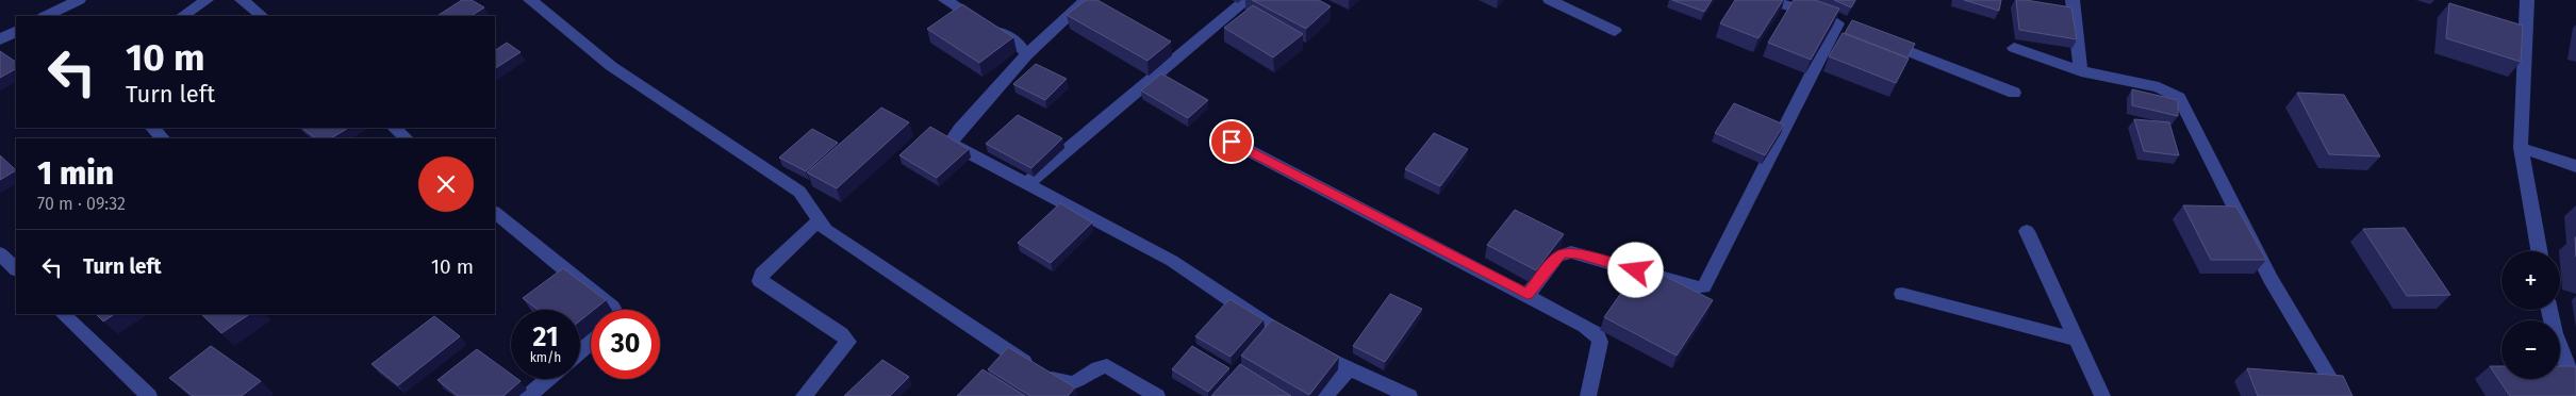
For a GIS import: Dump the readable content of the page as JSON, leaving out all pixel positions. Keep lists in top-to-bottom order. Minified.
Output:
{"page":{"turn":["10 m","Turn left"],"heading":["1 min","70 m · 09:32"],"list":[{"name":"Turn left","value":"10 m"}],"map_buttons":["+","−"],"speed":"21 km/h","limit":"30"}}
